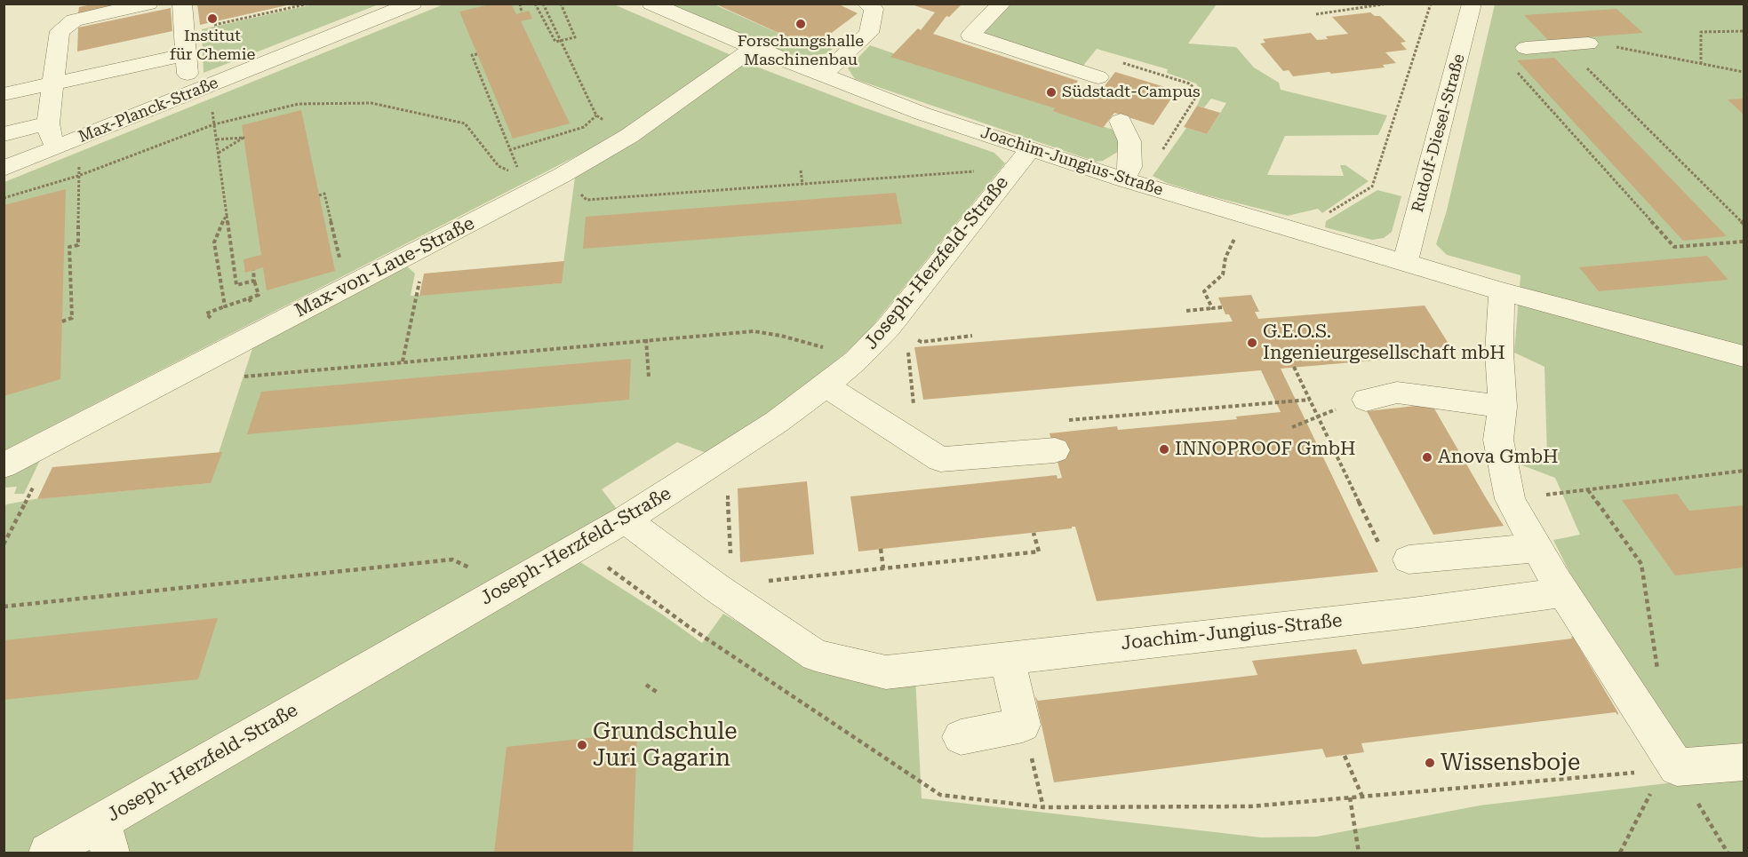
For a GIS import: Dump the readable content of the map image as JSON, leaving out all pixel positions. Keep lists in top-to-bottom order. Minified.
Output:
{"streets":{"street":["Max-Planck-Straße","Rudolf-Diesel-Straße","Joachim-Jungius-Straße","Joseph-Herzfeld-Straße","Max-von-Laue-Straße"]},"crossings":[["Rudolf-Diesel-Straße","Joachim-Jungius-Straße"],["Joachim-Jungius-Straße","Joseph-Herzfeld-Straße"],["Joachim-Jungius-Straße","Max-von-Laue-Straße"]],"places":["Institut für Chemie","Forschungshalle Maschinenbau","Südstadt-Campus","G.E.O.S. Ingenieurgesellschaft mbH","INNOPROOF GmbH","Anova GmbH","Grundschule Juri Gagarin","Wissensboje"]}
